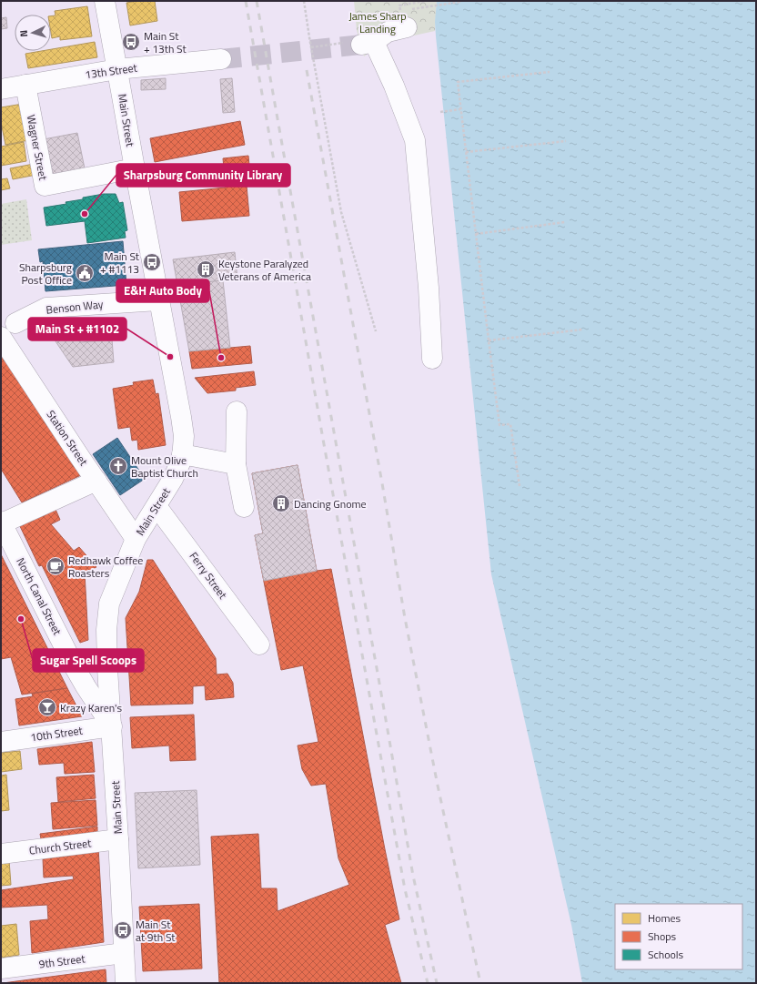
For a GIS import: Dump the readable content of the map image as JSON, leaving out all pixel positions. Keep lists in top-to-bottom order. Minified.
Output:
{"streets":{"street":["13th Street","Main Street","Wagner Street","Benson Way","Station Street","Ferry Street","North Canal Street","10th Street","Church Street","9th Street"]},"crossings":[["13th Street","Main Street"],["13th Street","Wagner Street"],["Main Street","Wagner Street"],["Main Street","Benson Way"],["Main Street","Station Street"],["Main Street","Ferry Street"],["Main Street","North Canal Street"],["Main Street","10th Street"],["Main Street","Church Street"],["Main Street","9th Street"],["North Canal Street","10th Street"]],"parks":["James Sharp Landing"],"places":{"bus stop":["Main St + 13th St","Main St + #1113","Main St at 9th St"],"other":["Sharpsburg Community Library","Main St + #1102","E&H Auto Body","Sugar Spell Scoops"],"building":["Keystone Paralyzed Veterans of America","Dancing Gnome"],"public building":["Sharpsburg Post Office"],"church":["Mount Olive Baptist Church"],"cafe":["Redhawk Coffee Roasters"],"bar":["Krazy Karen's"]},"legend":["Homes","Shops","Schools"],"north":"left"}
